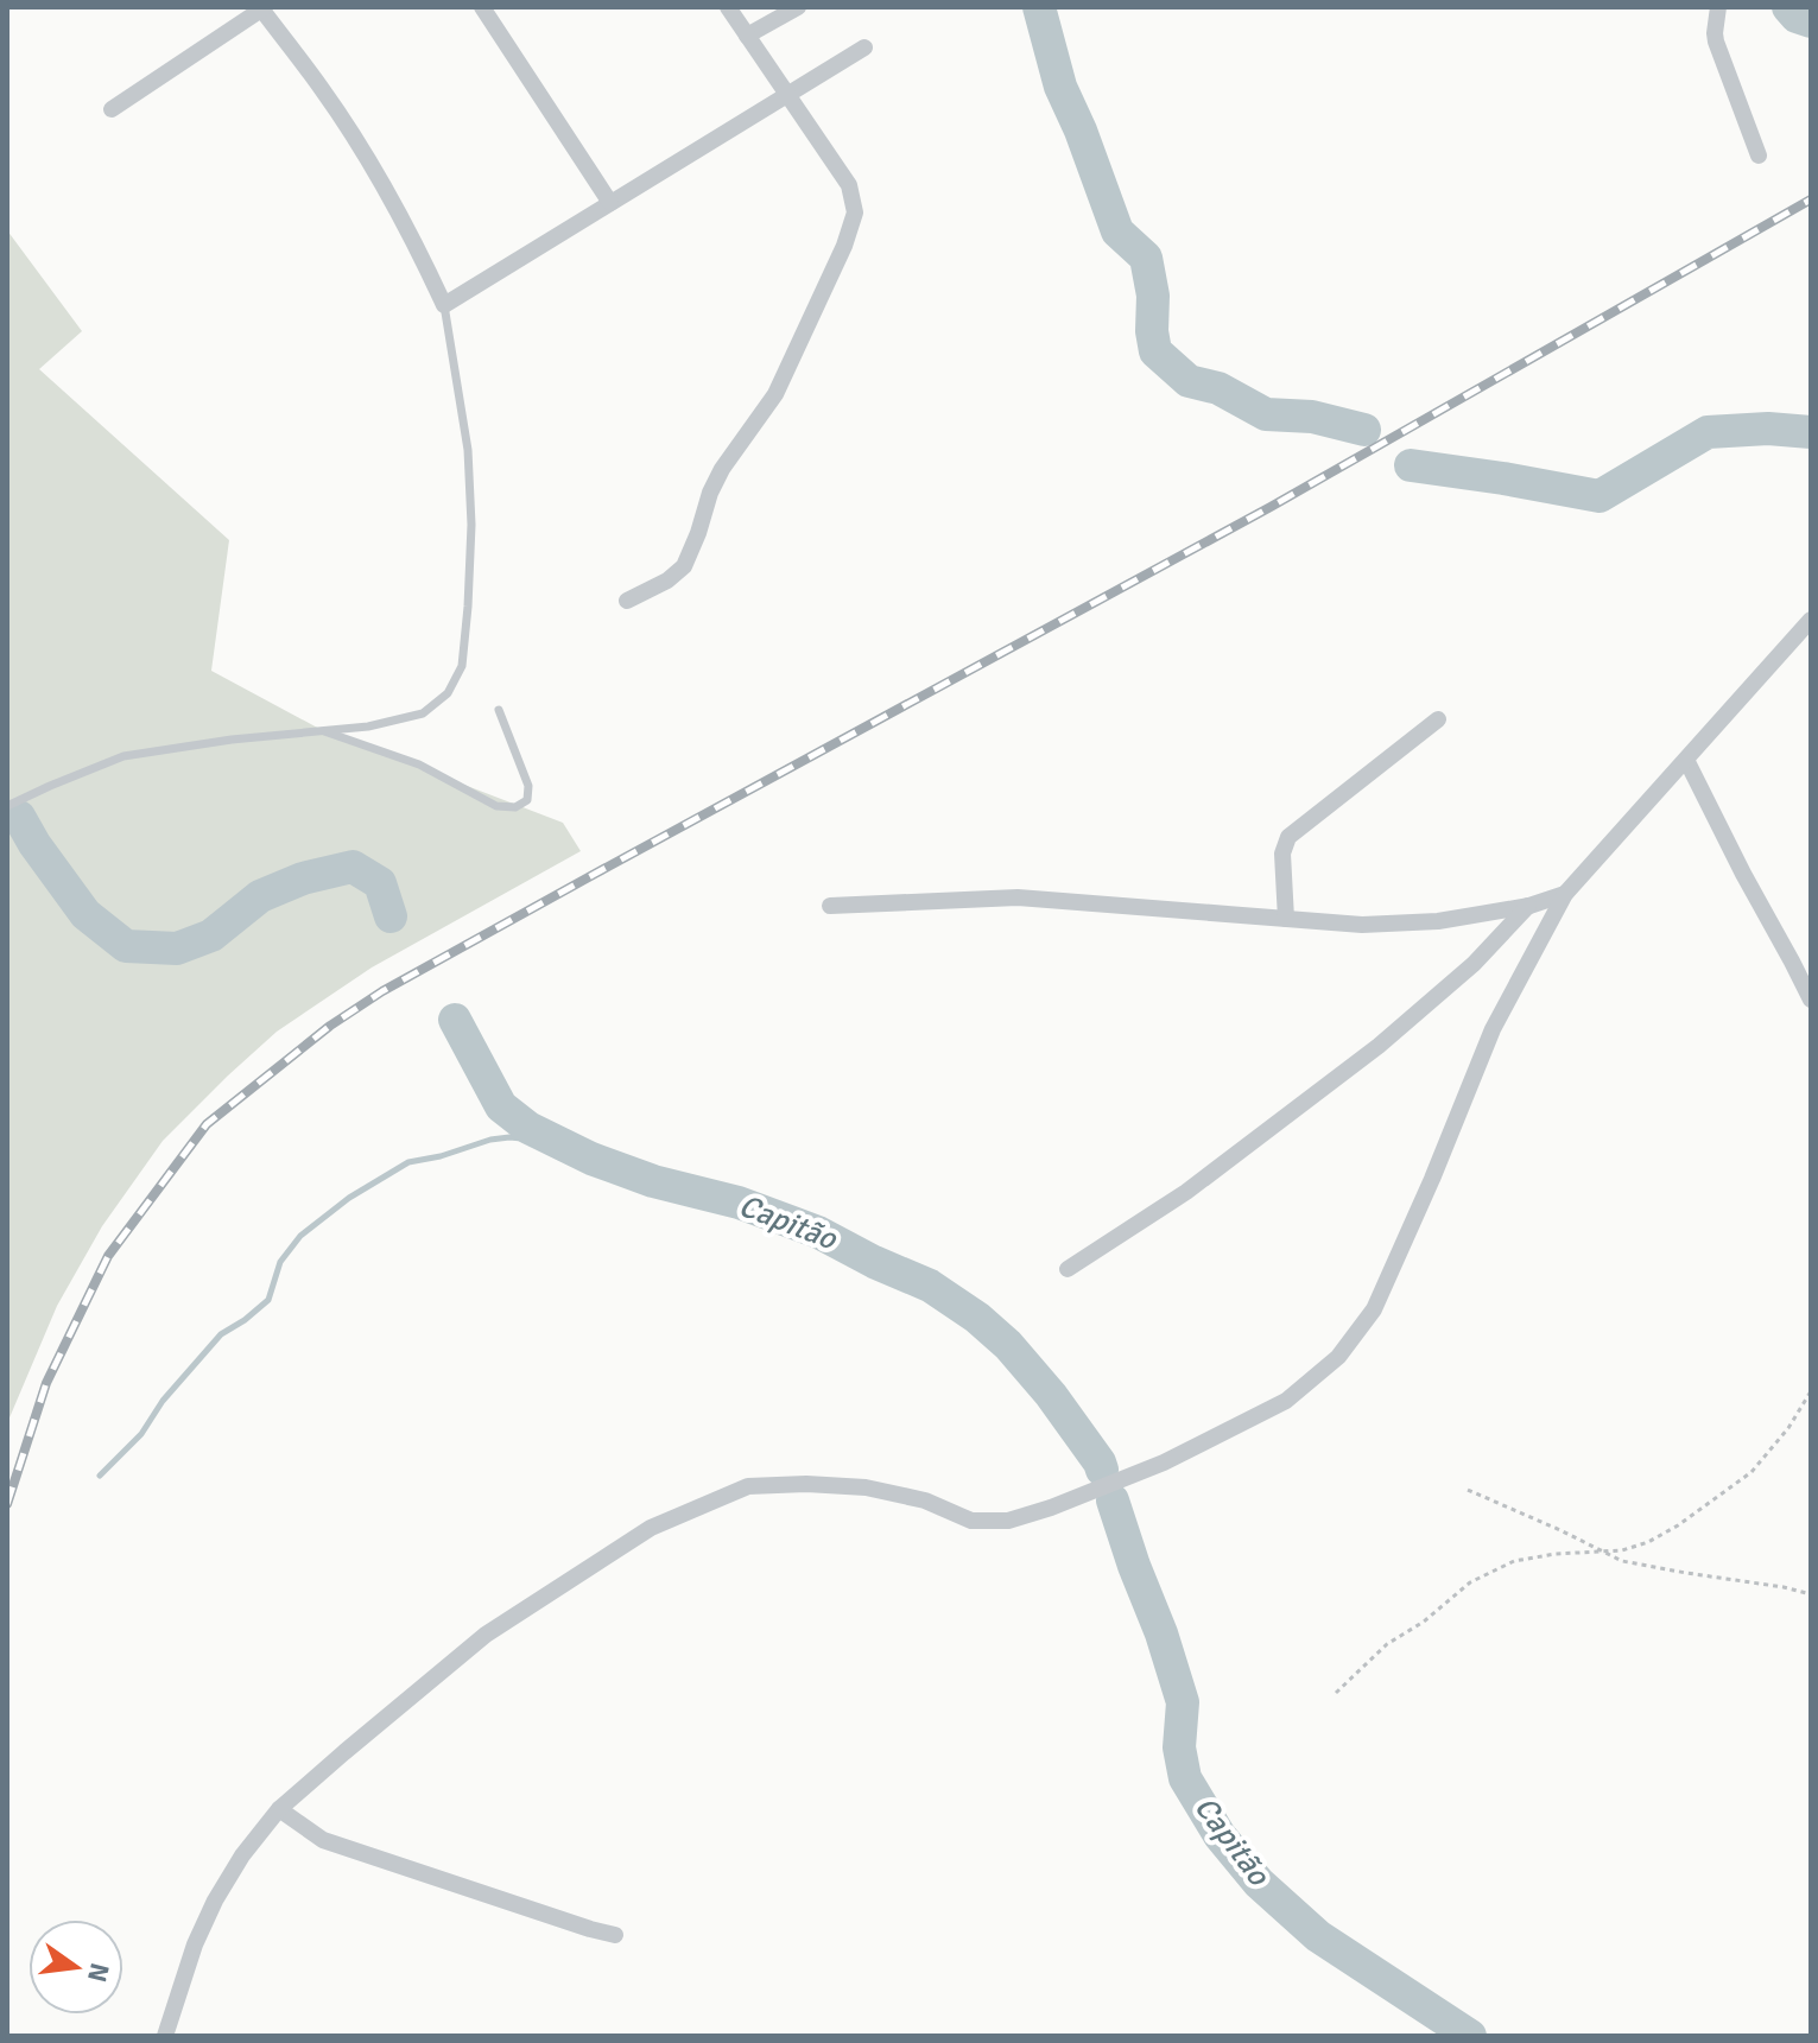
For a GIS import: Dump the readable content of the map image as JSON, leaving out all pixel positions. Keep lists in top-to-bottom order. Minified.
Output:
{"water":["Capitão"],"north":"right"}
